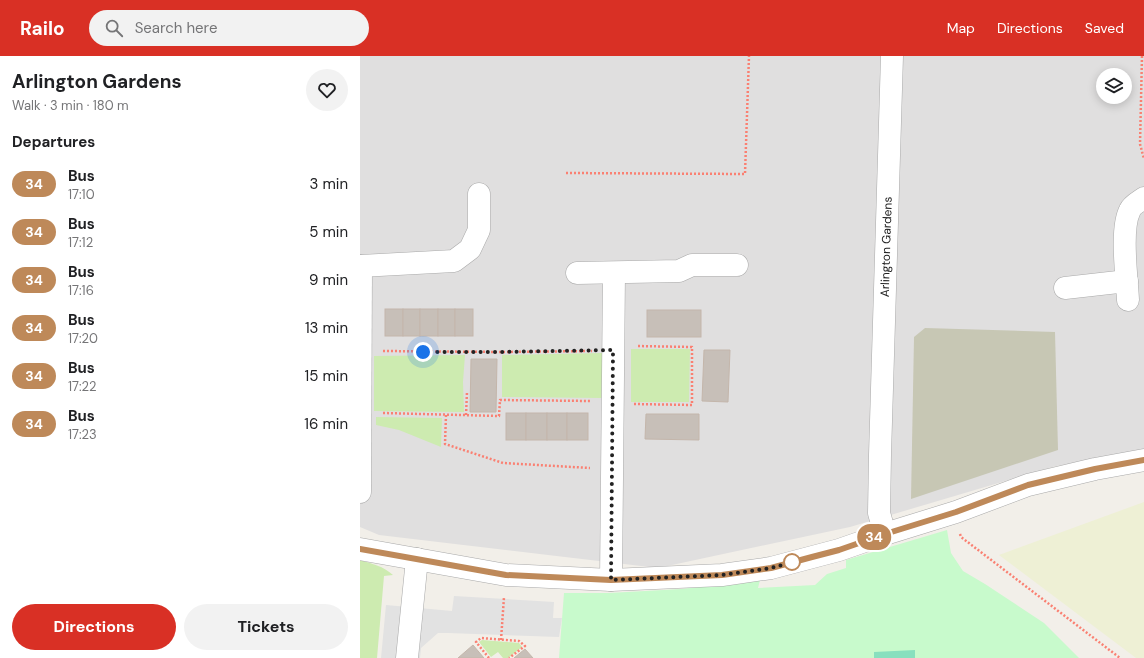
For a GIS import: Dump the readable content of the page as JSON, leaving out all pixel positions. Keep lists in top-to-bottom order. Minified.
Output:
{"streets":{"street":["Arlington Gardens"]},"lines":["bus line 34"],"page":{"header":"Railo","search":"Search here","nav":["Map","Directions","Saved"],"heading":[["Arlington Gardens","Walk · 3 min · 180 m"],"Departures"],"on_map":"34","list":[{"mark":"34","name":"Bus","note":"17:10","value":"3 min"},{"mark":"34","name":"Bus","note":"17:12","value":"5 min"},{"mark":"34","name":"Bus","note":"17:16","value":"9 min"},{"mark":"34","name":"Bus","note":"17:20","value":"13 min"},{"mark":"34","name":"Bus","note":"17:22","value":"15 min"},{"mark":"34","name":"Bus","note":"17:23","value":"16 min"}],"buttons":["Directions","Tickets"]}}
